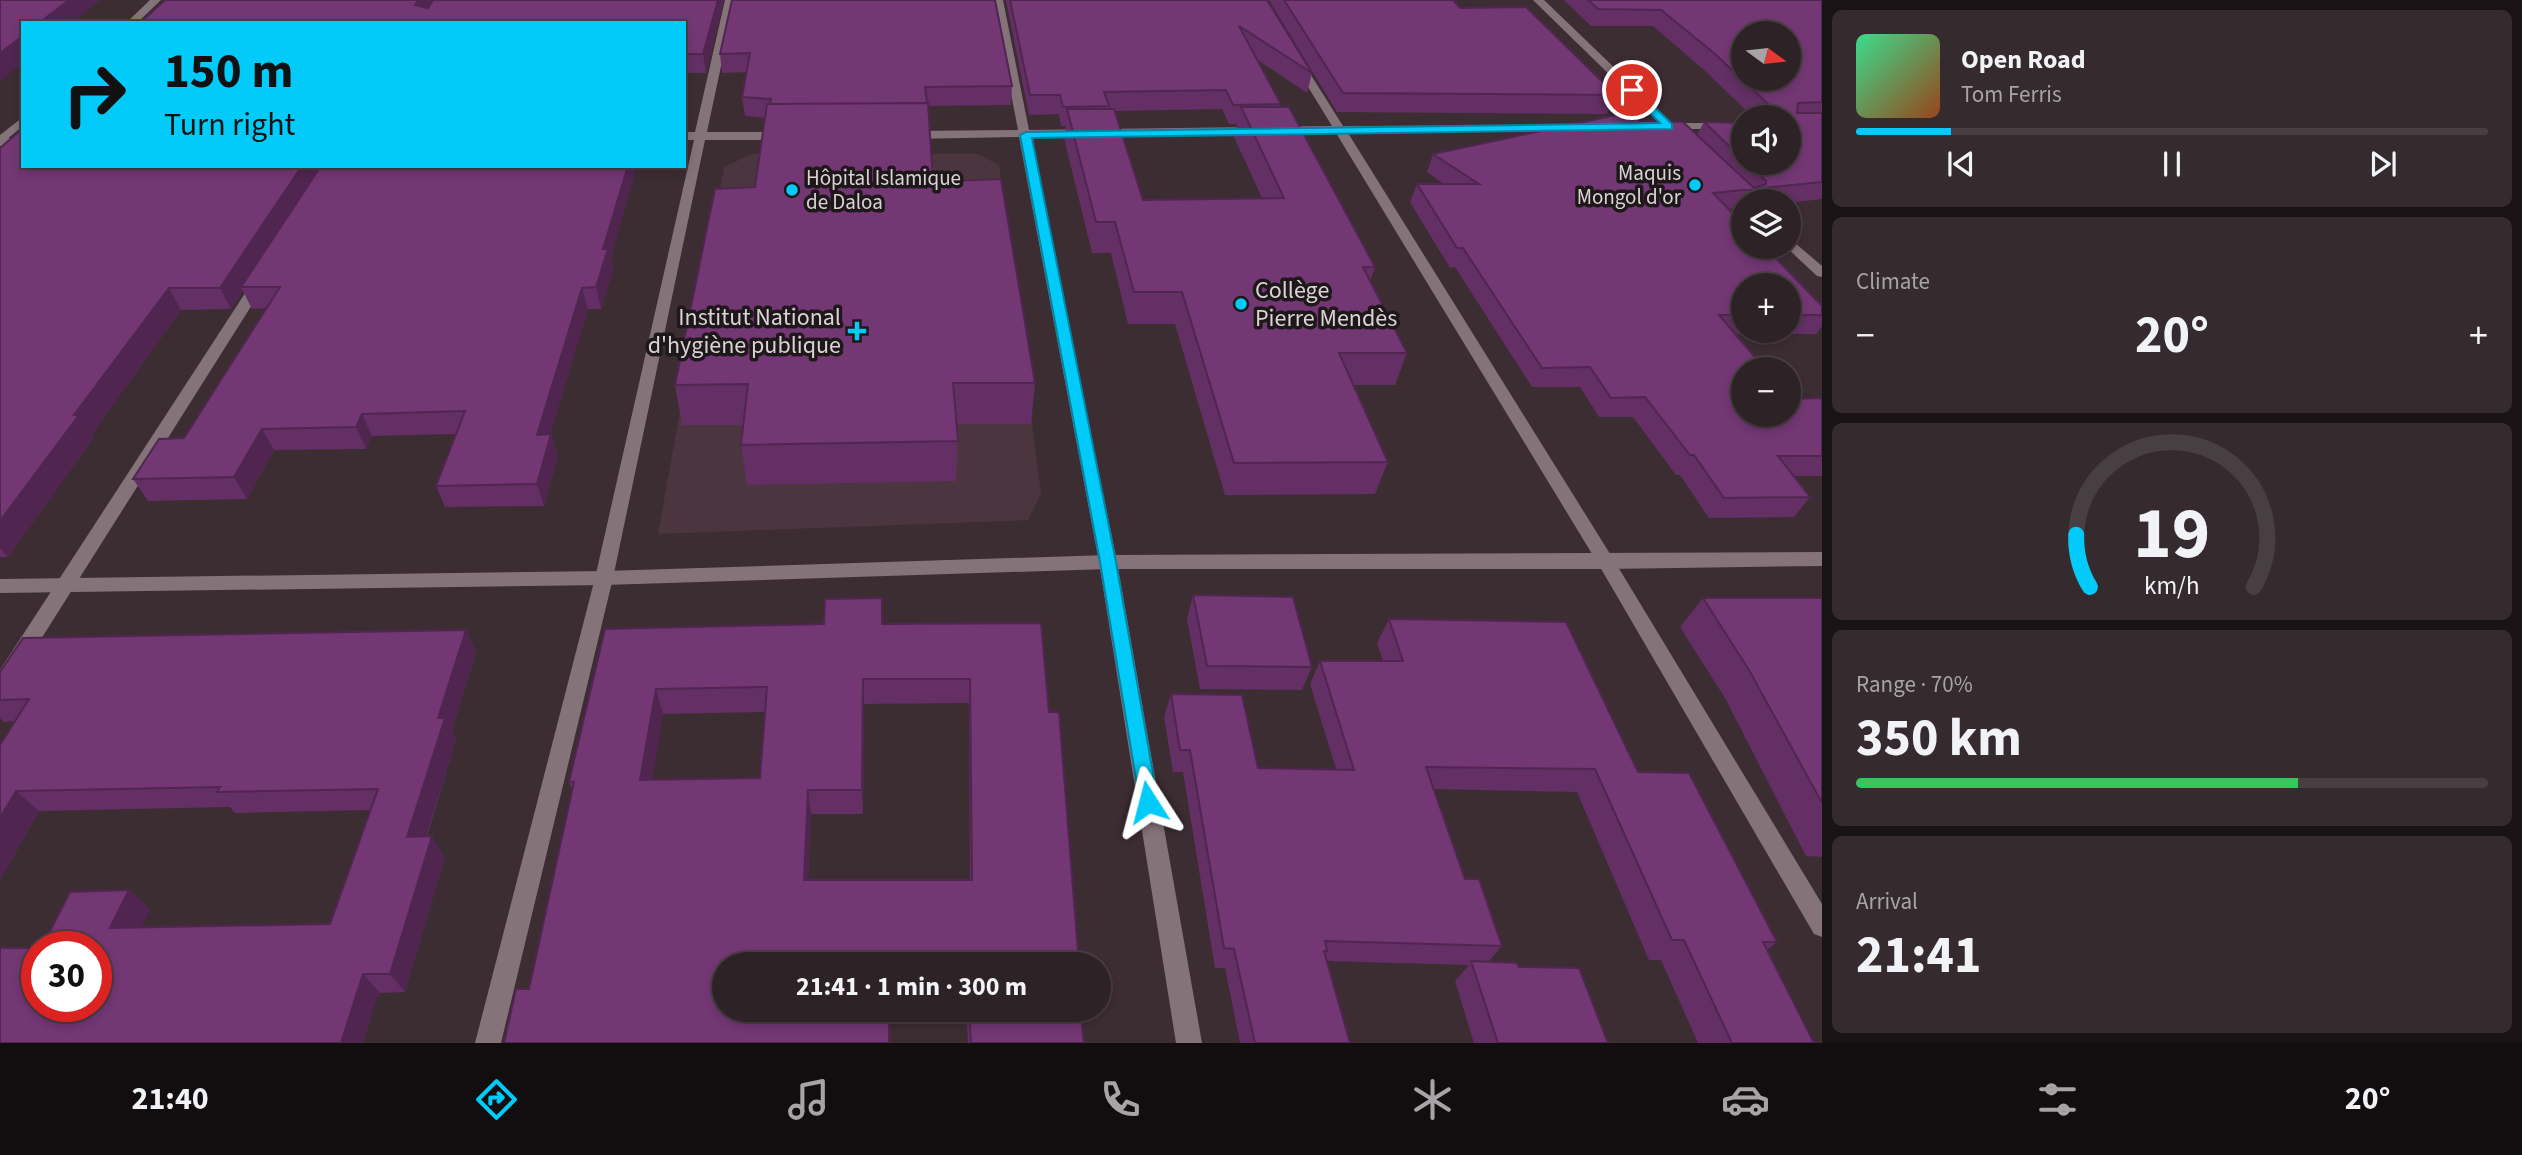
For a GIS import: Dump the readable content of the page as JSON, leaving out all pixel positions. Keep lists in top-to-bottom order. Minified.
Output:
{"places":{"other":["Maquis Mongol d'or","Hôpital Islamique de Daloa","Collège Pierre Mendès"],"health":["Institut National d'hygiène publique"]},"north":"right","page":{"map_buttons":["+","−"],"turn":["150 m","Turn right"],"song":["Open Road","Tom Ferris"],"tile":["Climate",["Range · 70%","350 km"],["Arrival","21:41"]],"heat":["−","20°","+"],"limit":"30","trip":"21:41 · 1 min · 300 m","tabs":["21:40","20°"],"gauge":["19","km/h"]}}
